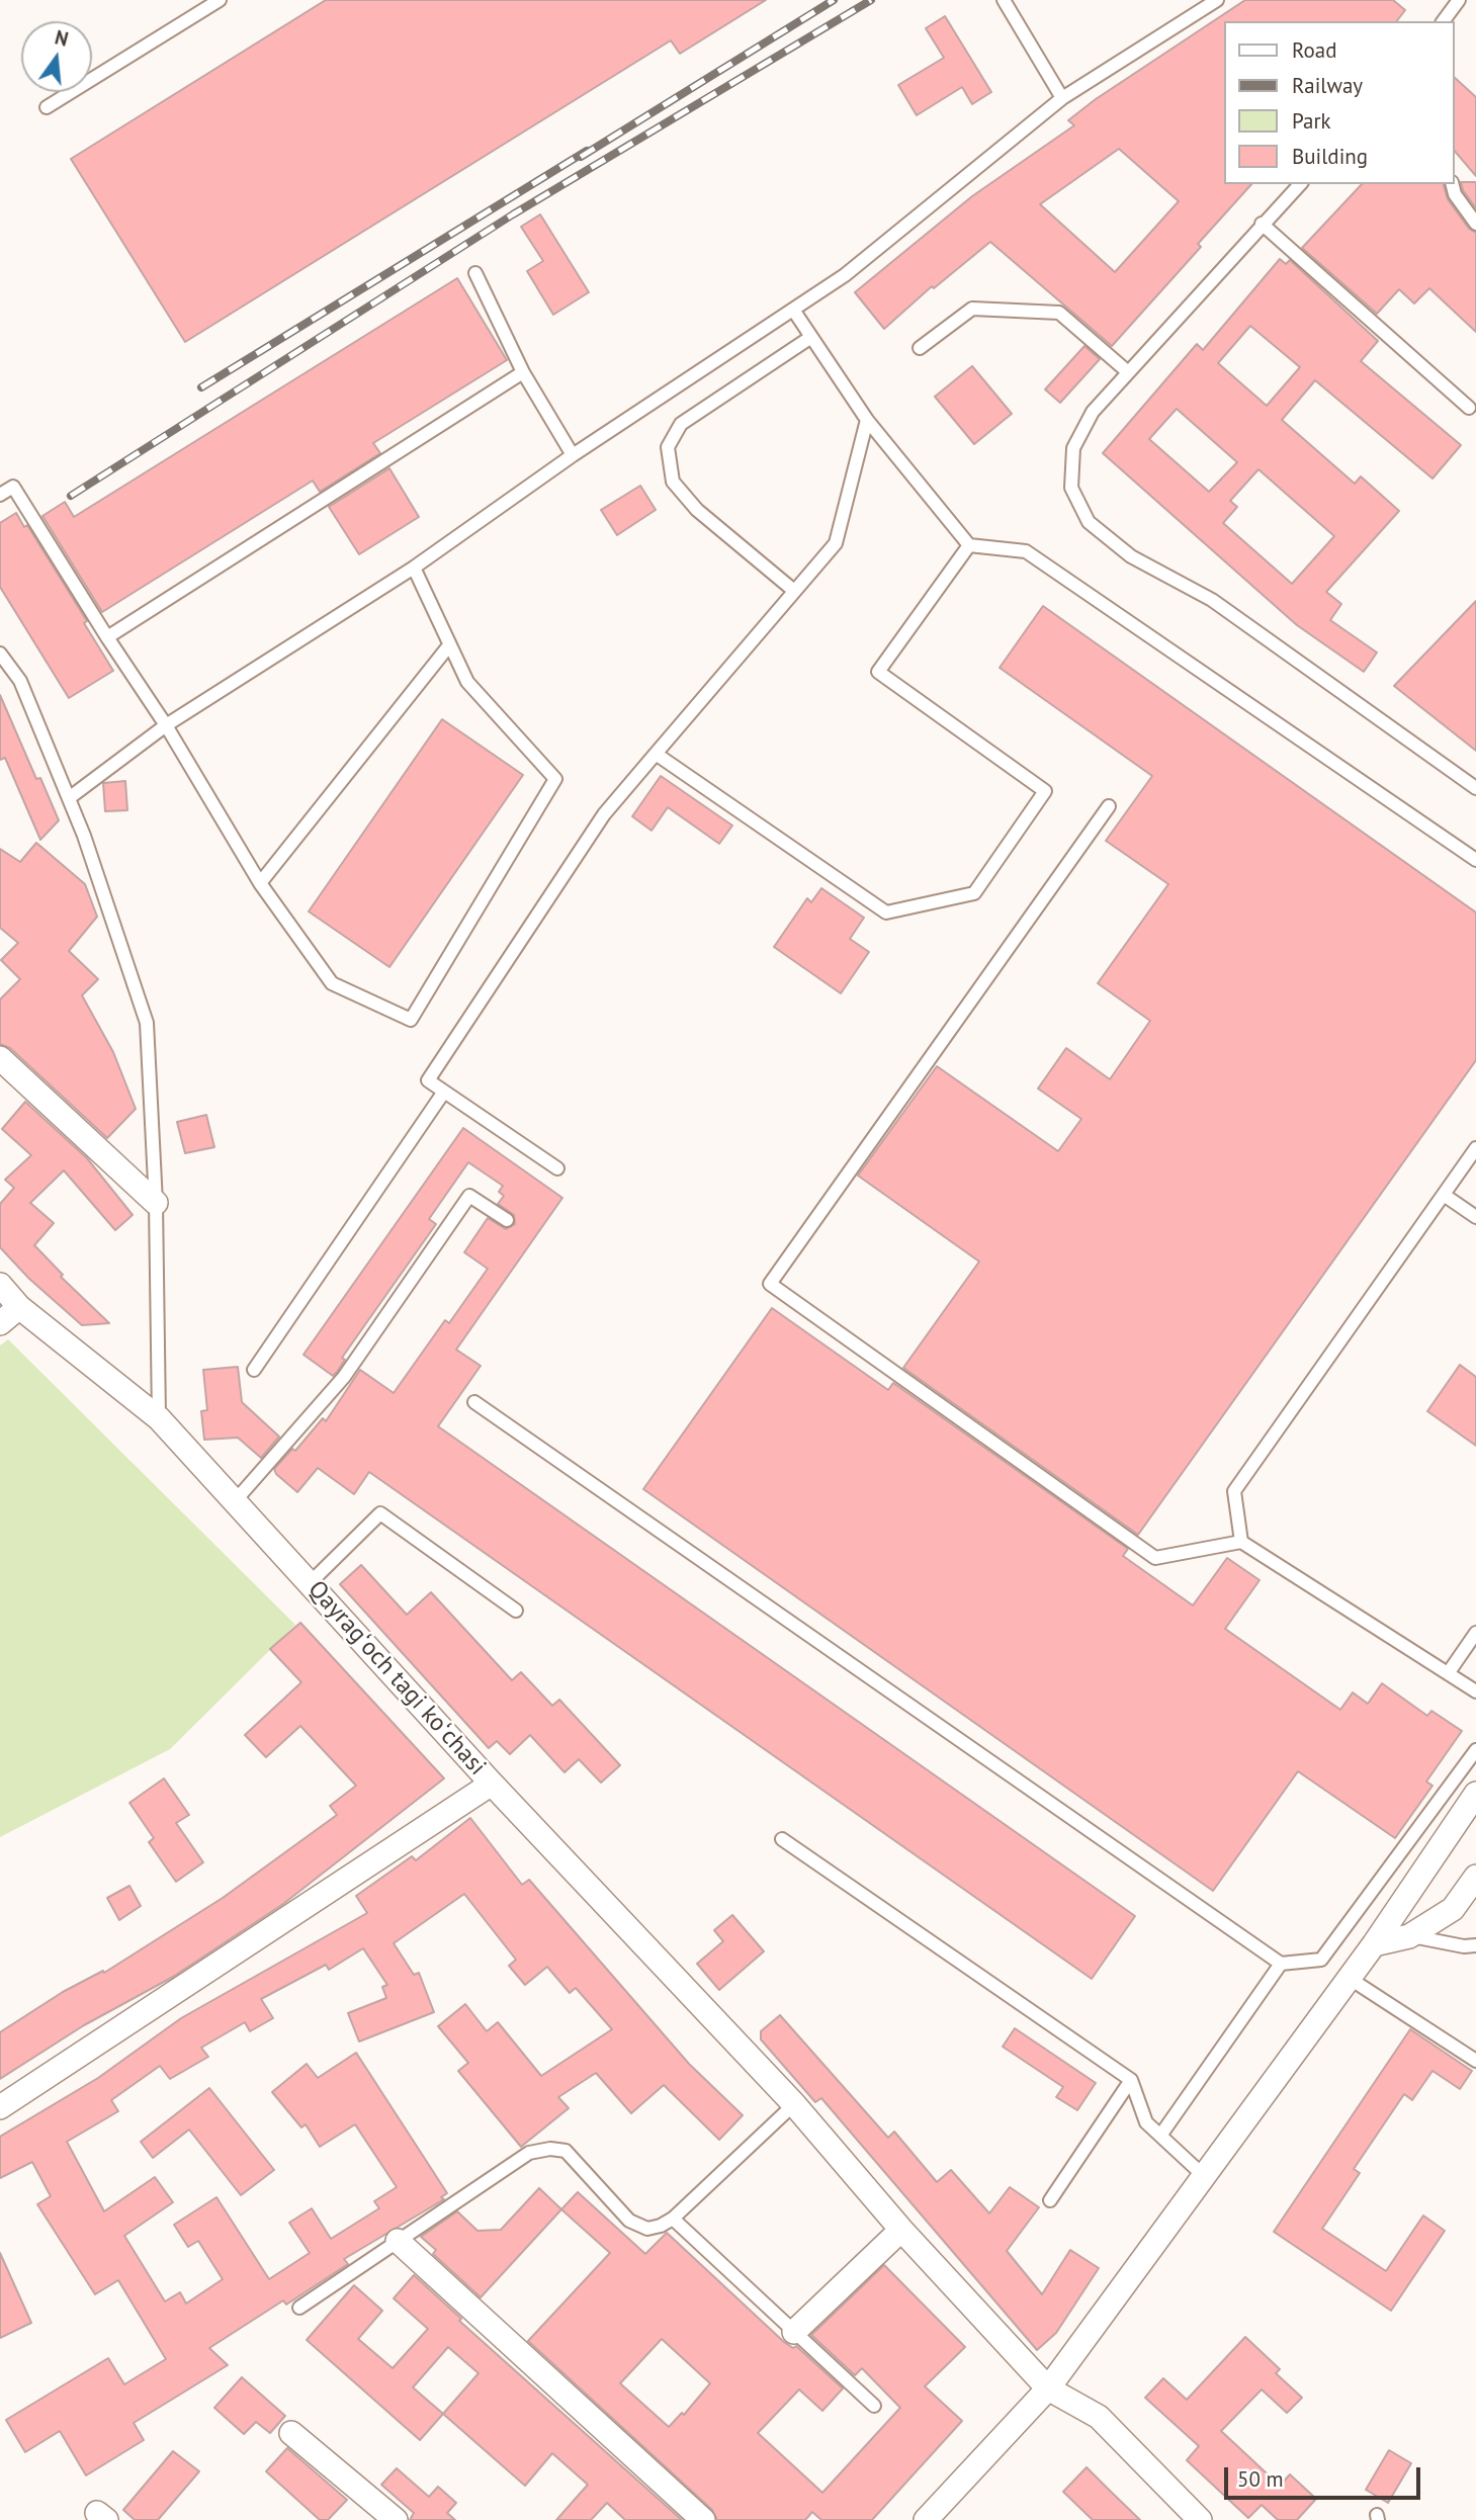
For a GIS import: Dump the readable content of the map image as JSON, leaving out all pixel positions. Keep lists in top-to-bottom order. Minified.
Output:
{"streets":{"street":["Qayragʻoch tagi koʻchasi"]},"legend":["Road","Railway","Park","Building"],"scale_bar":"50 m","north":"top"}
